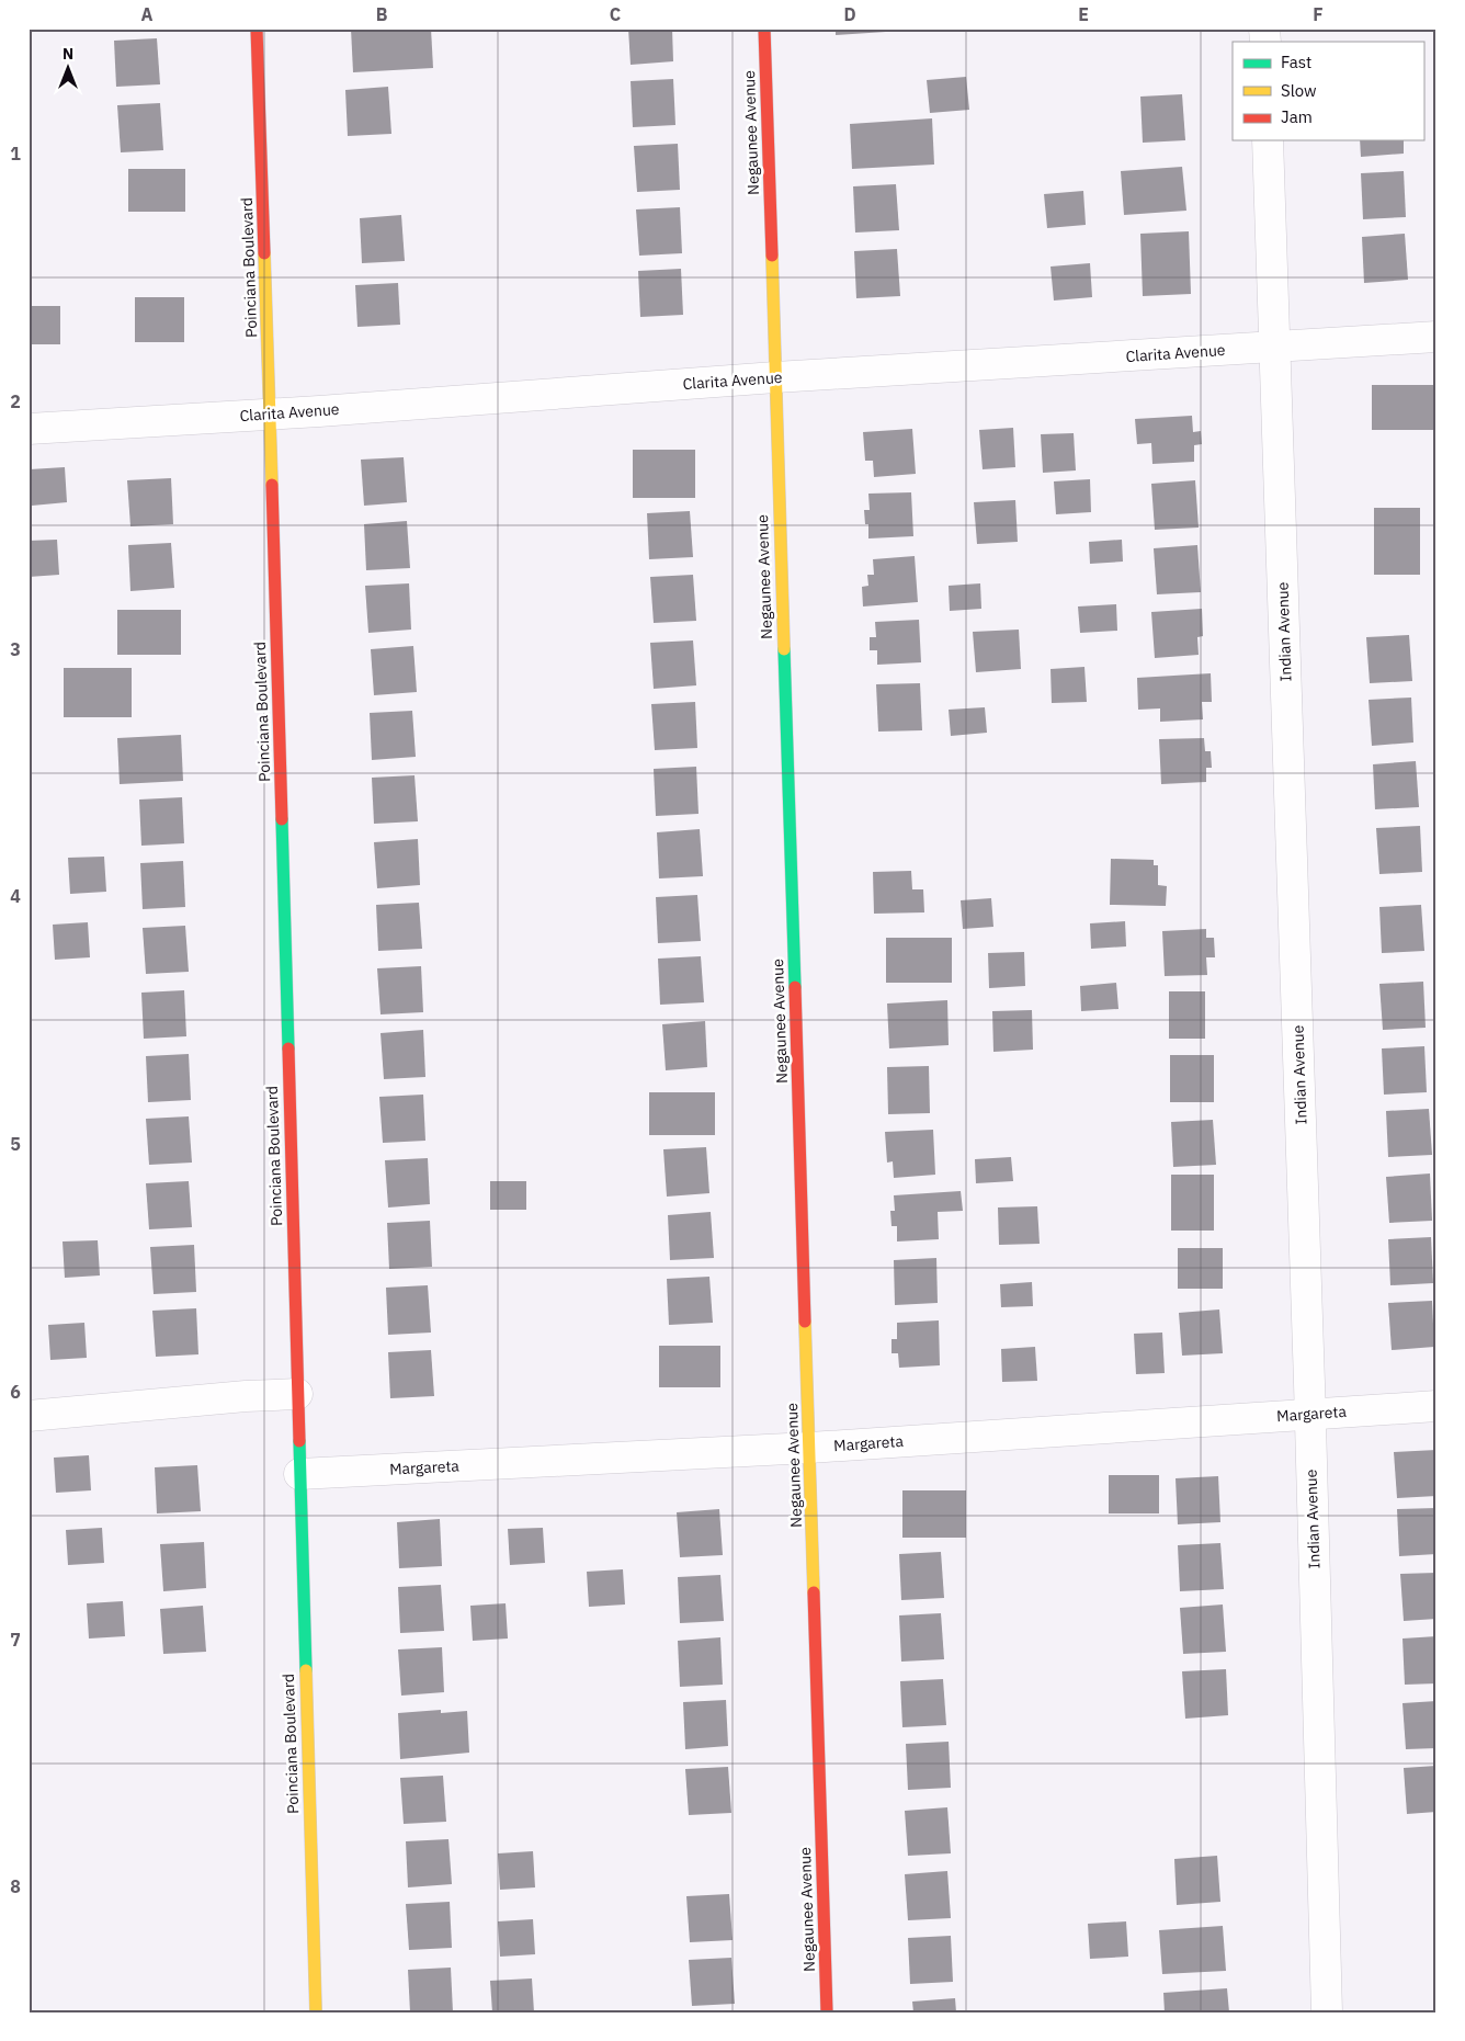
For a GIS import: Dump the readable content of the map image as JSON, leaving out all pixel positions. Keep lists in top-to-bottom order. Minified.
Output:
{"streets":{"street":["Negaunee Avenue","Poinciana Boulevard","Clarita Avenue","Indian Avenue","Margareta"]},"crossings":[["Negaunee Avenue","Clarita Avenue"],["Negaunee Avenue","Margareta"],["Poinciana Boulevard","Clarita Avenue"],["Poinciana Boulevard","Margareta"],["Clarita Avenue","Indian Avenue"],["Indian Avenue","Margareta"]],"legend":["Fast","Slow","Jam"],"north":"top","grid":{"columns":["A","B","C","D","E","F"],"rows":["1","2","3","4","5","6","7","8"]}}
